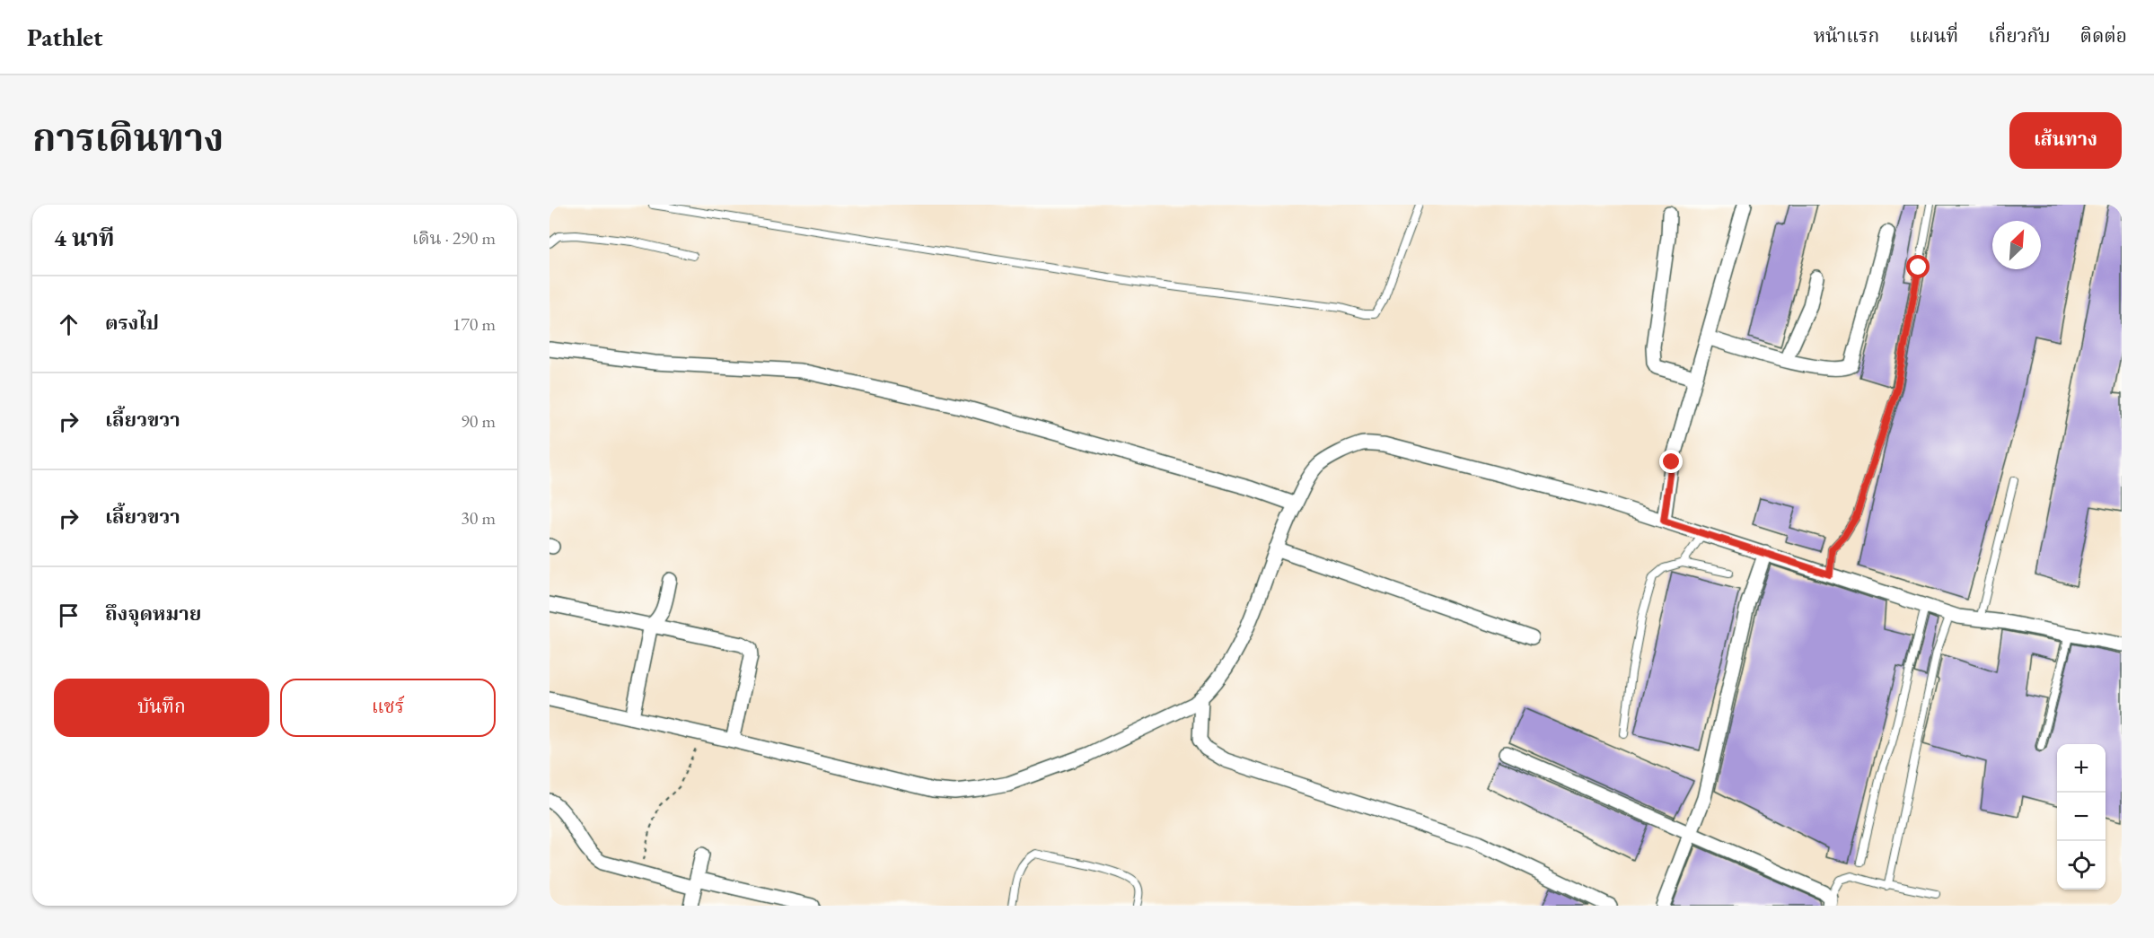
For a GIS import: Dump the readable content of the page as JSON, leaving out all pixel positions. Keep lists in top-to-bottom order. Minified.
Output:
{"north":"top right","page":{"header":"Pathlet","nav":["หน้าแรก","แผนที่","เกี่ยวกับ","ติดต่อ"],"title":"การเดินทาง","buttons":["เส้นทาง",["บันทึก","แชร์"]],"heading":["4 นาที","เดิน · 290 m"],"list":[["ตรงไป","170 m"],["เลี้ยวขวา","90 m"],["เลี้ยวขวา","30 m"],"ถึงจุดหมาย"],"map_buttons":["+","−"]}}
